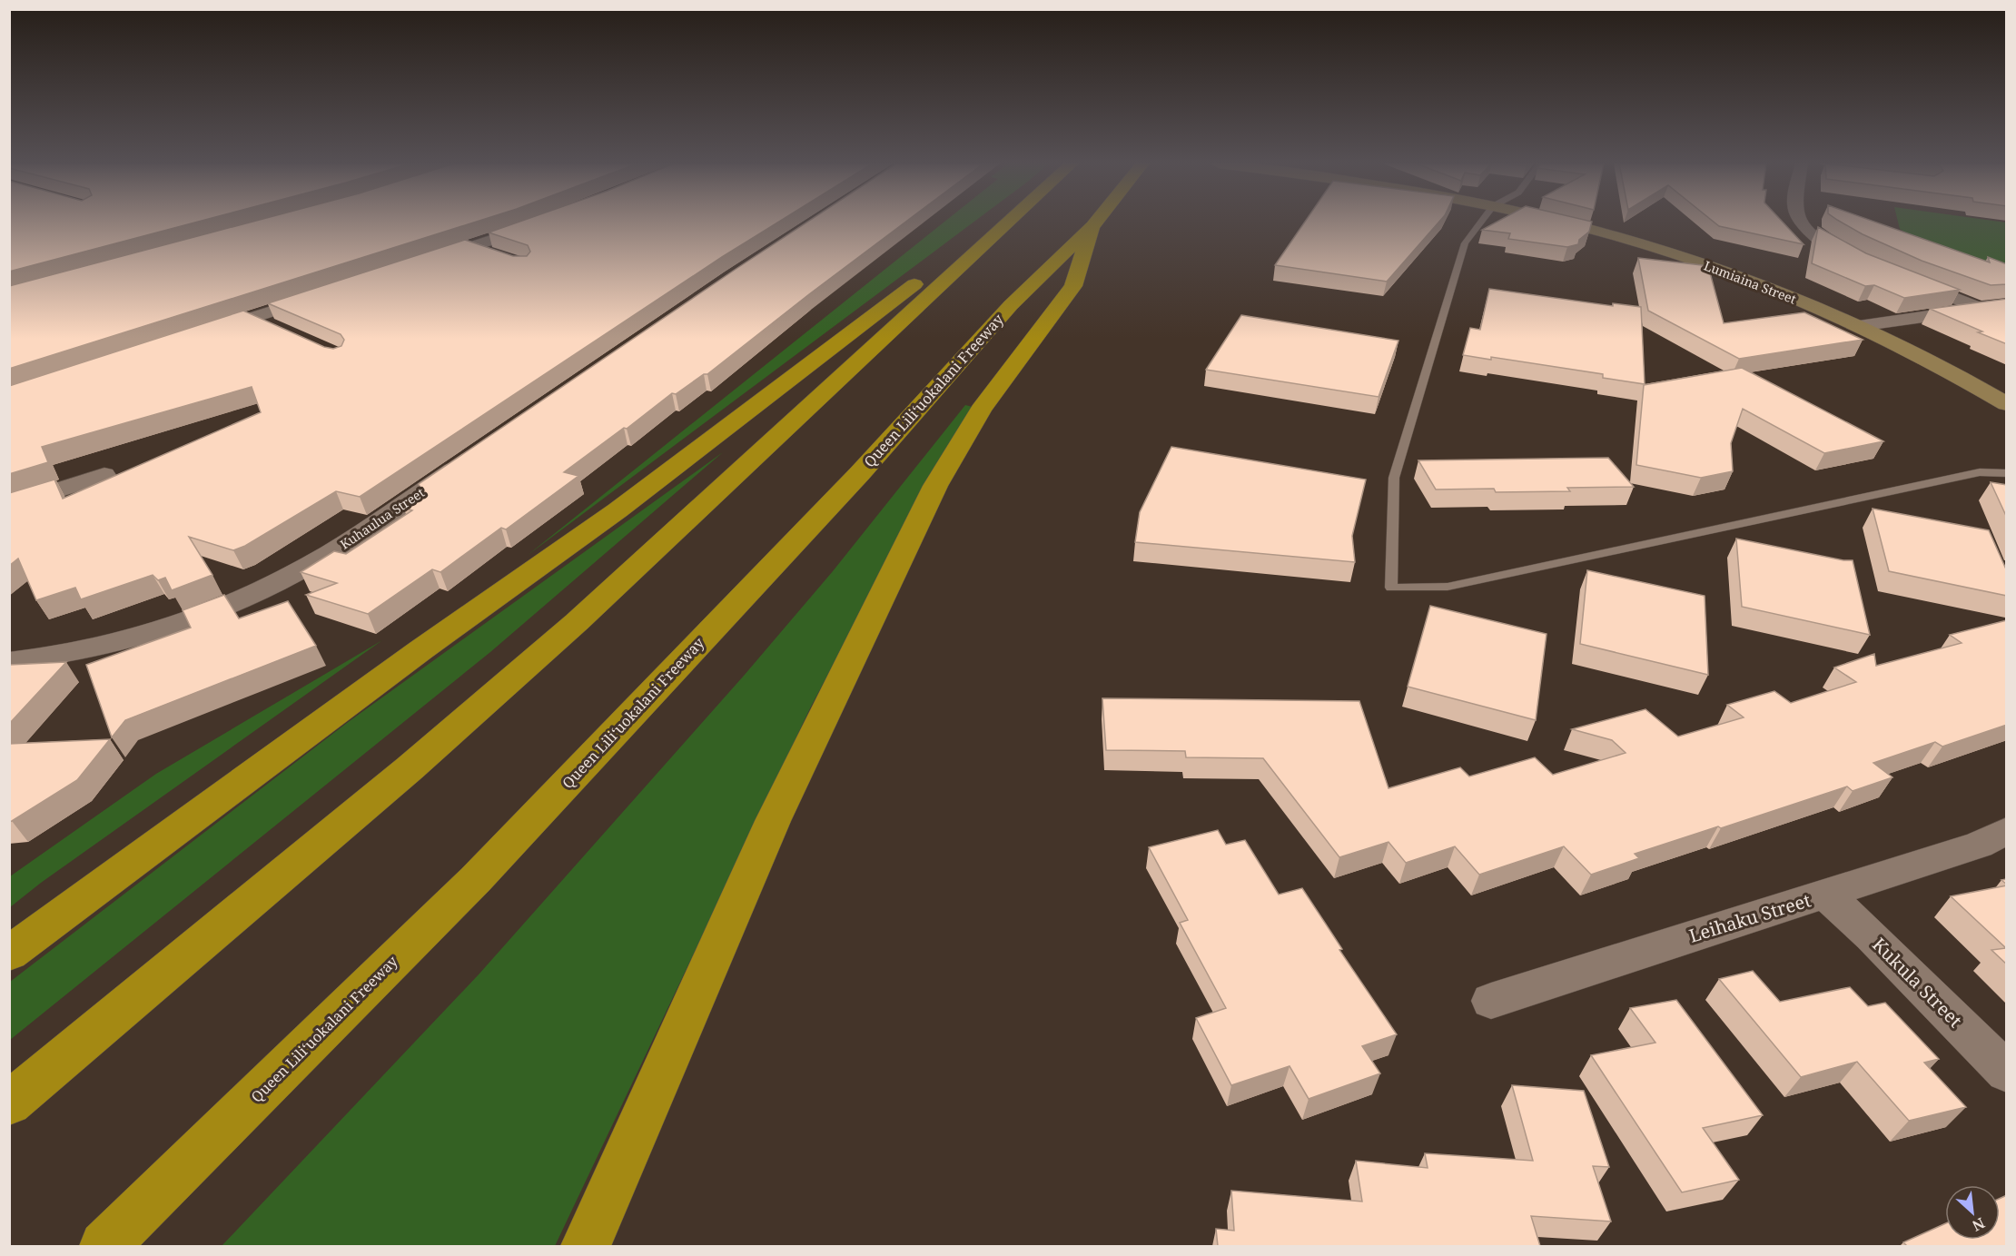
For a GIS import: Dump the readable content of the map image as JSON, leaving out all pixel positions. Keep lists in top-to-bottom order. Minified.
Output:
{"streets":{"highway":["Queen Liliʻuokalani Freeway"],"street":["Lumiaina Street","Kuhaulua Street","Leihaku Street","Kukula Street"]},"crossings":[["Leihaku Street","Kukula Street"]],"north":"bottom right"}
